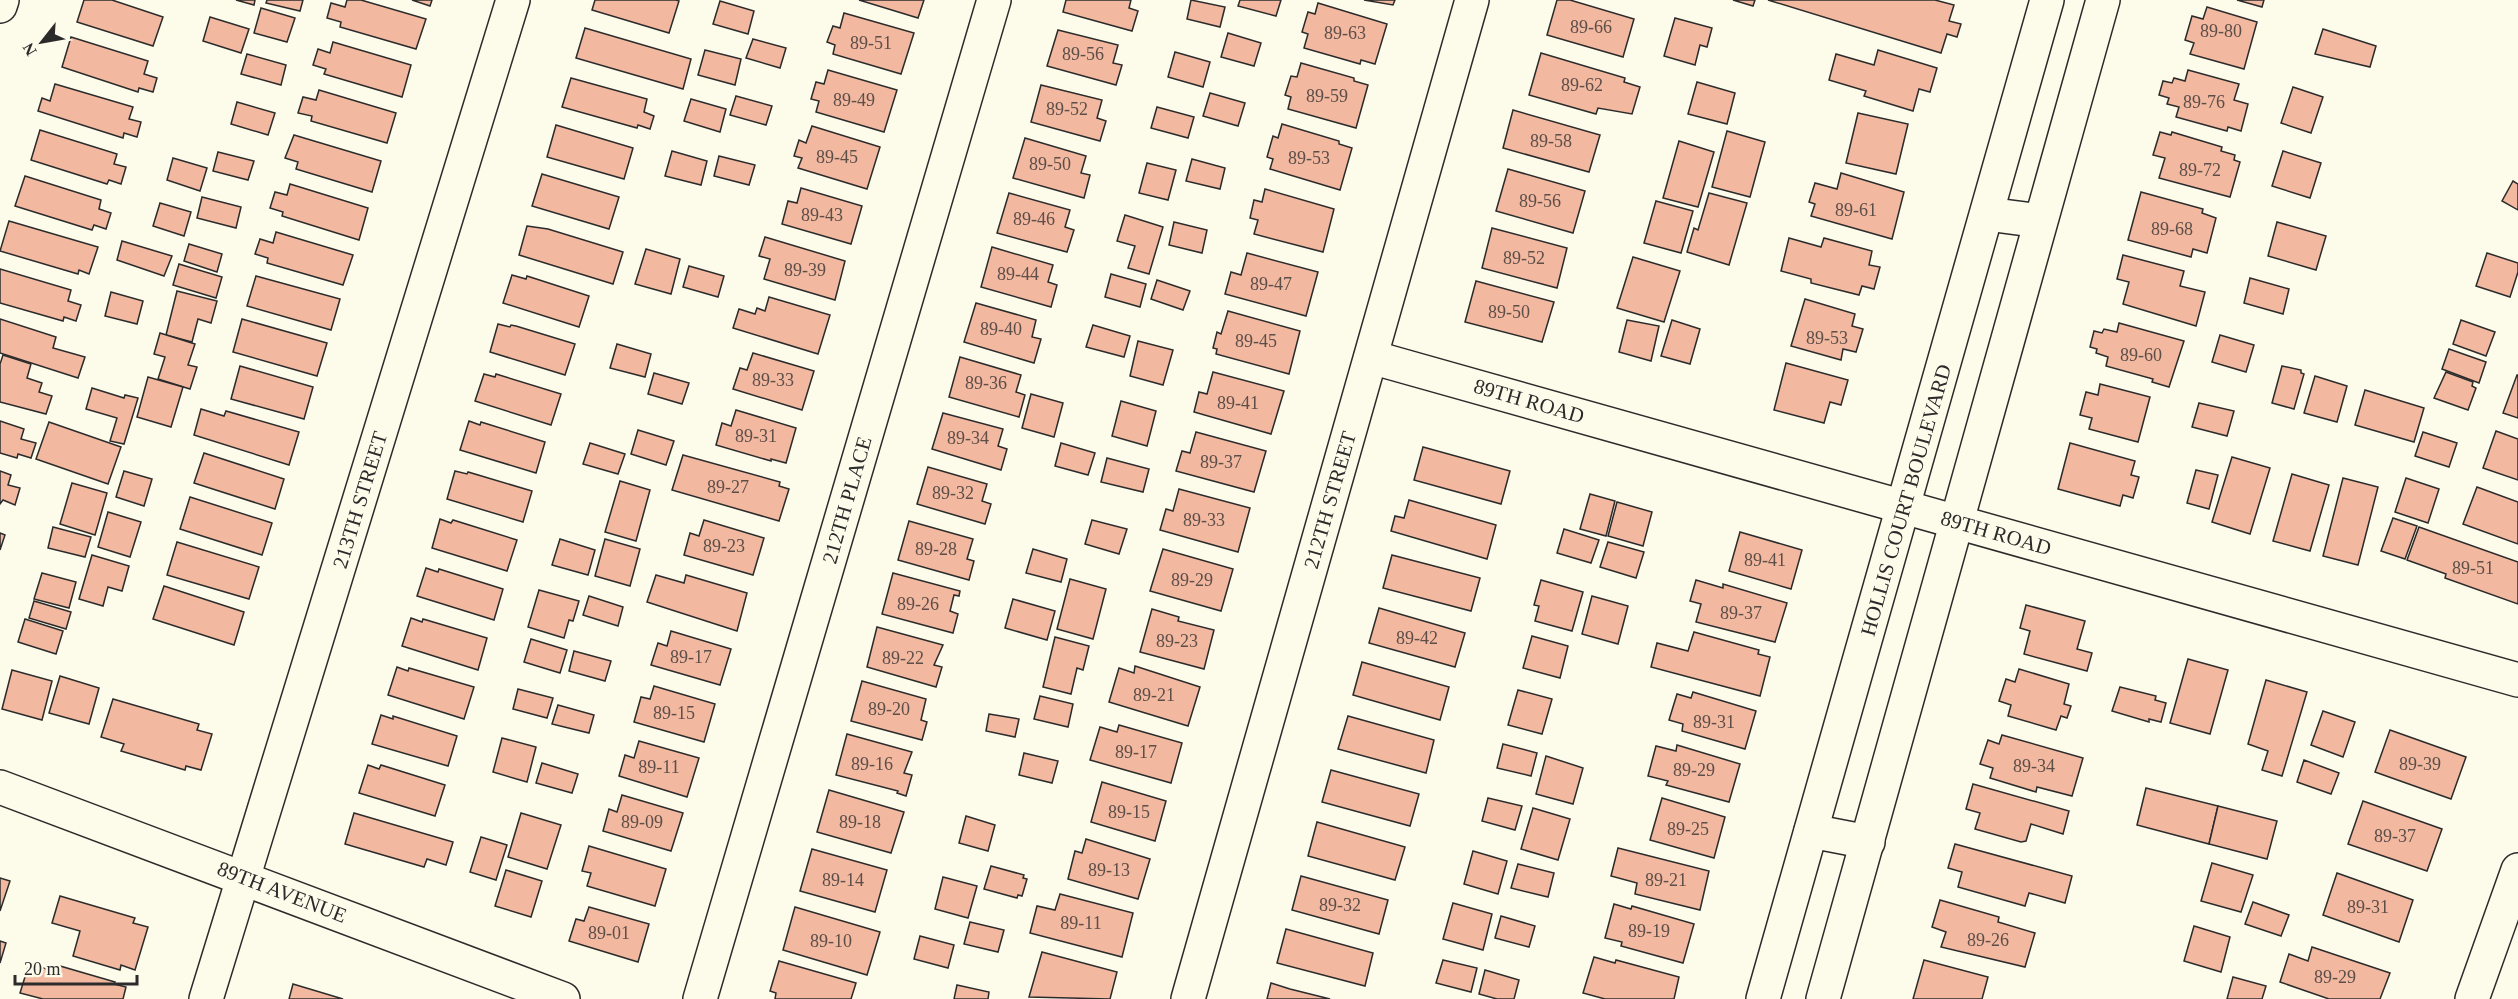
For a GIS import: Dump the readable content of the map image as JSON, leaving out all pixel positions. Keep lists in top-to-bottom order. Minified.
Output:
{"streets":{"street":["89TH ROAD","213TH STREET","212TH PLACE","212TH STREET","HOLLIS COURT BOULEVARD","89TH AVENUE"]},"crossings":[["89TH ROAD","212TH STREET"],["89TH ROAD","HOLLIS COURT BOULEVARD"],["213TH STREET","89TH AVENUE"]],"house_numbers":["89-66","89-80","89-63","89-51","89-56","89-62","89-59","89-49","89-76","89-52","89-58","89-45","89-53","89-50","89-72","89-56","89-61","89-43","89-46","89-68","89-52","89-39","89-44","89-47","89-50","89-40","89-53","89-45","89-60","89-33","89-36","89-41","89-31","89-34","89-37","89-27","89-32","89-33","89-23","89-28","89-41","89-51","89-29","89-26","89-37","89-42","89-23","89-17","89-22","89-21","89-20","89-15","89-31","89-17","89-16","89-39","89-34","89-11","89-29","89-15","89-09","89-18","89-25","89-37","89-13","89-14","89-21","89-32","89-31","89-11","89-19","89-01","89-26","89-10","89-29"],"scale_bar":"20 m","north":"bottom left"}
